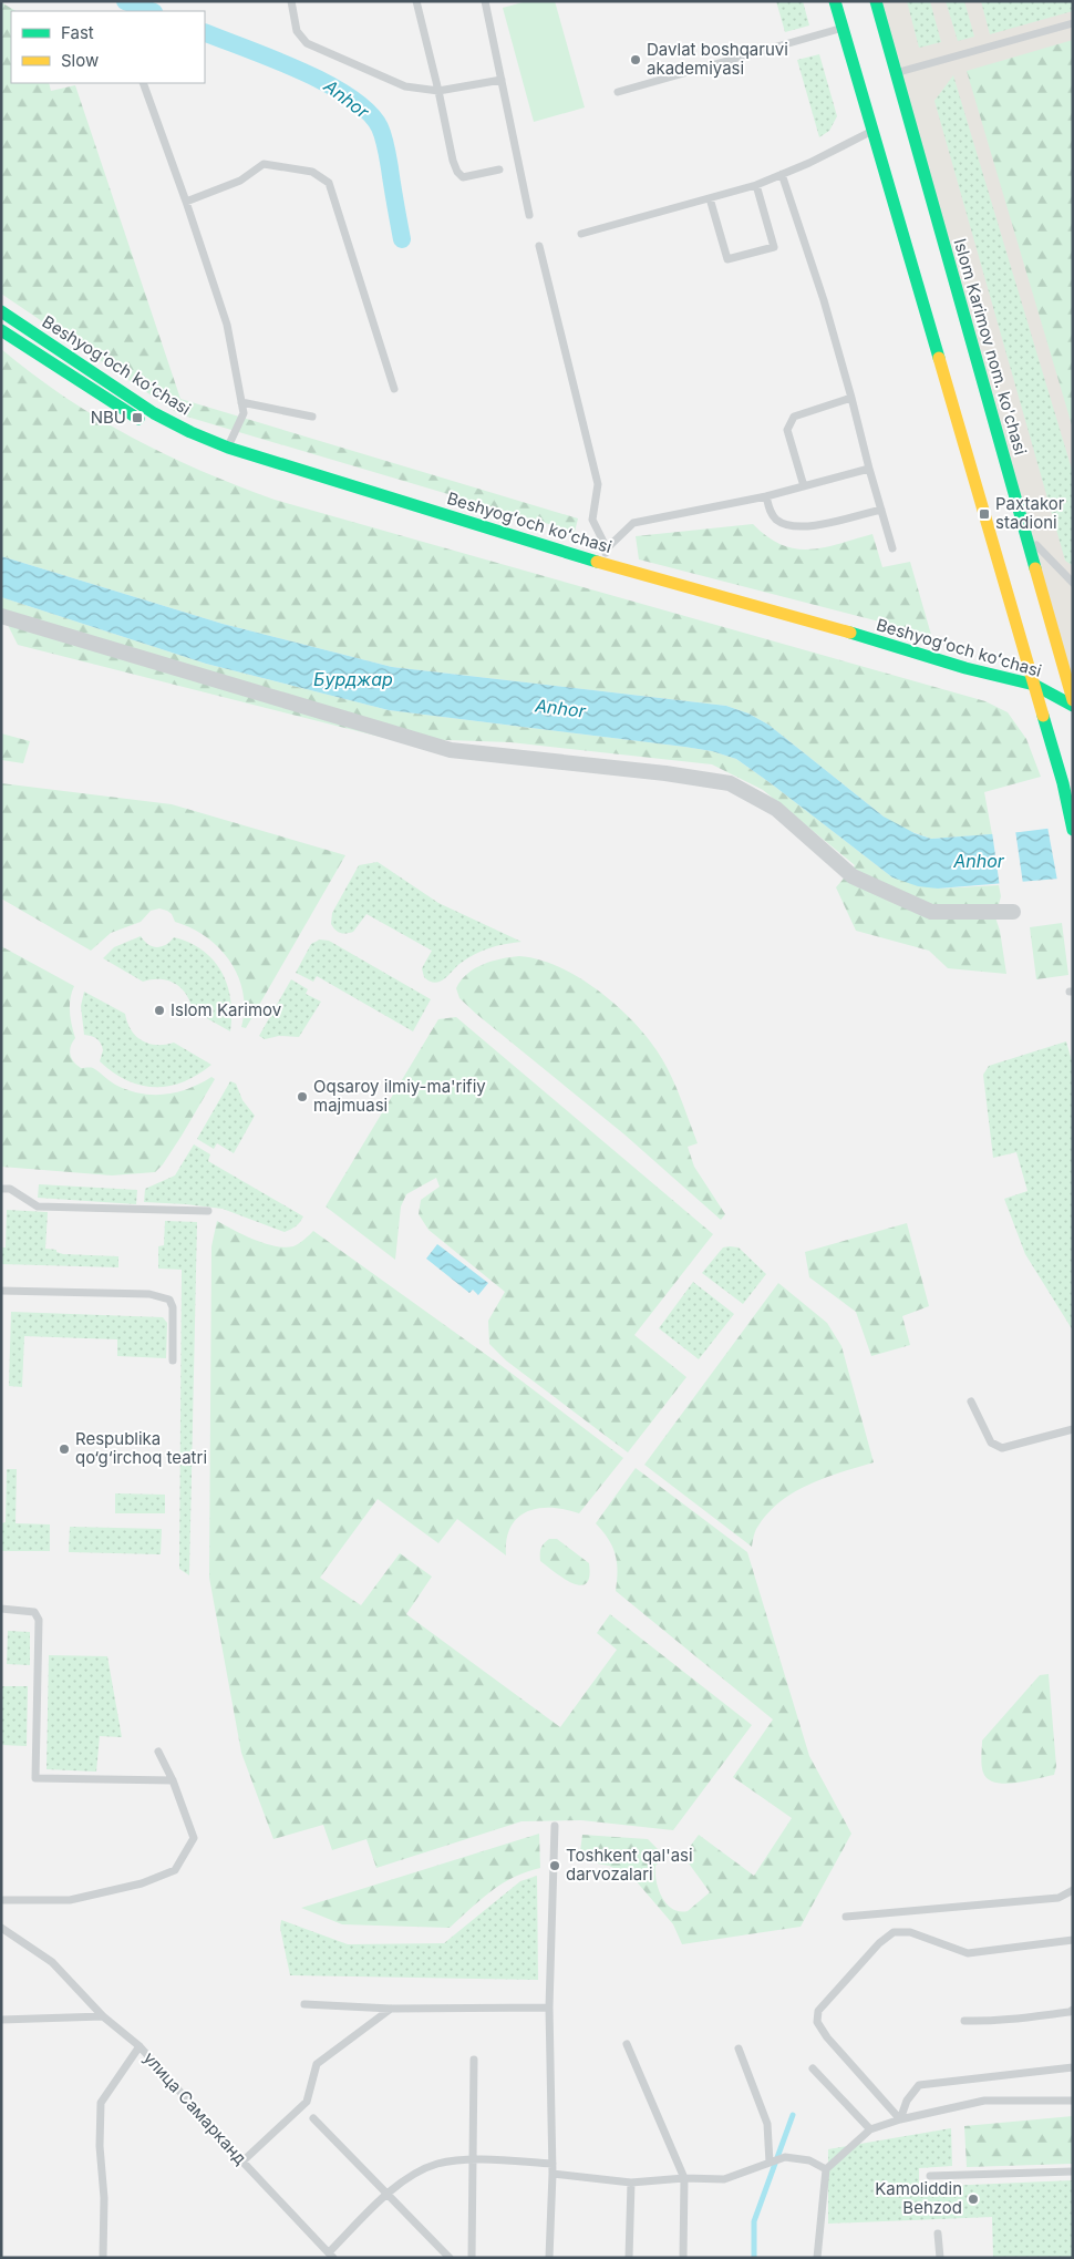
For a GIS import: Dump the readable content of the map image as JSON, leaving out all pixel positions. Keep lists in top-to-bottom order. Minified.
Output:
{"streets":{"street":["Islom Karimov nom. ko'chasi","Beshyogʻoch koʻchasi"],"lane":["улица Самарканд"]},"water":["Anhor","Бурджар"],"places":{"other":["Davlat boshqaruvi akademiyasi","Islom Karimov","Oqsaroy ilmiy-ma'rifiy majmuasi","Respublika qo‘g‘irchoq teatri","Toshkent qal'asi darvozalari","Kamoliddin Behzod"],"transit":["NBU","Paxtakor stadioni"]},"legend":["Fast","Slow"]}
